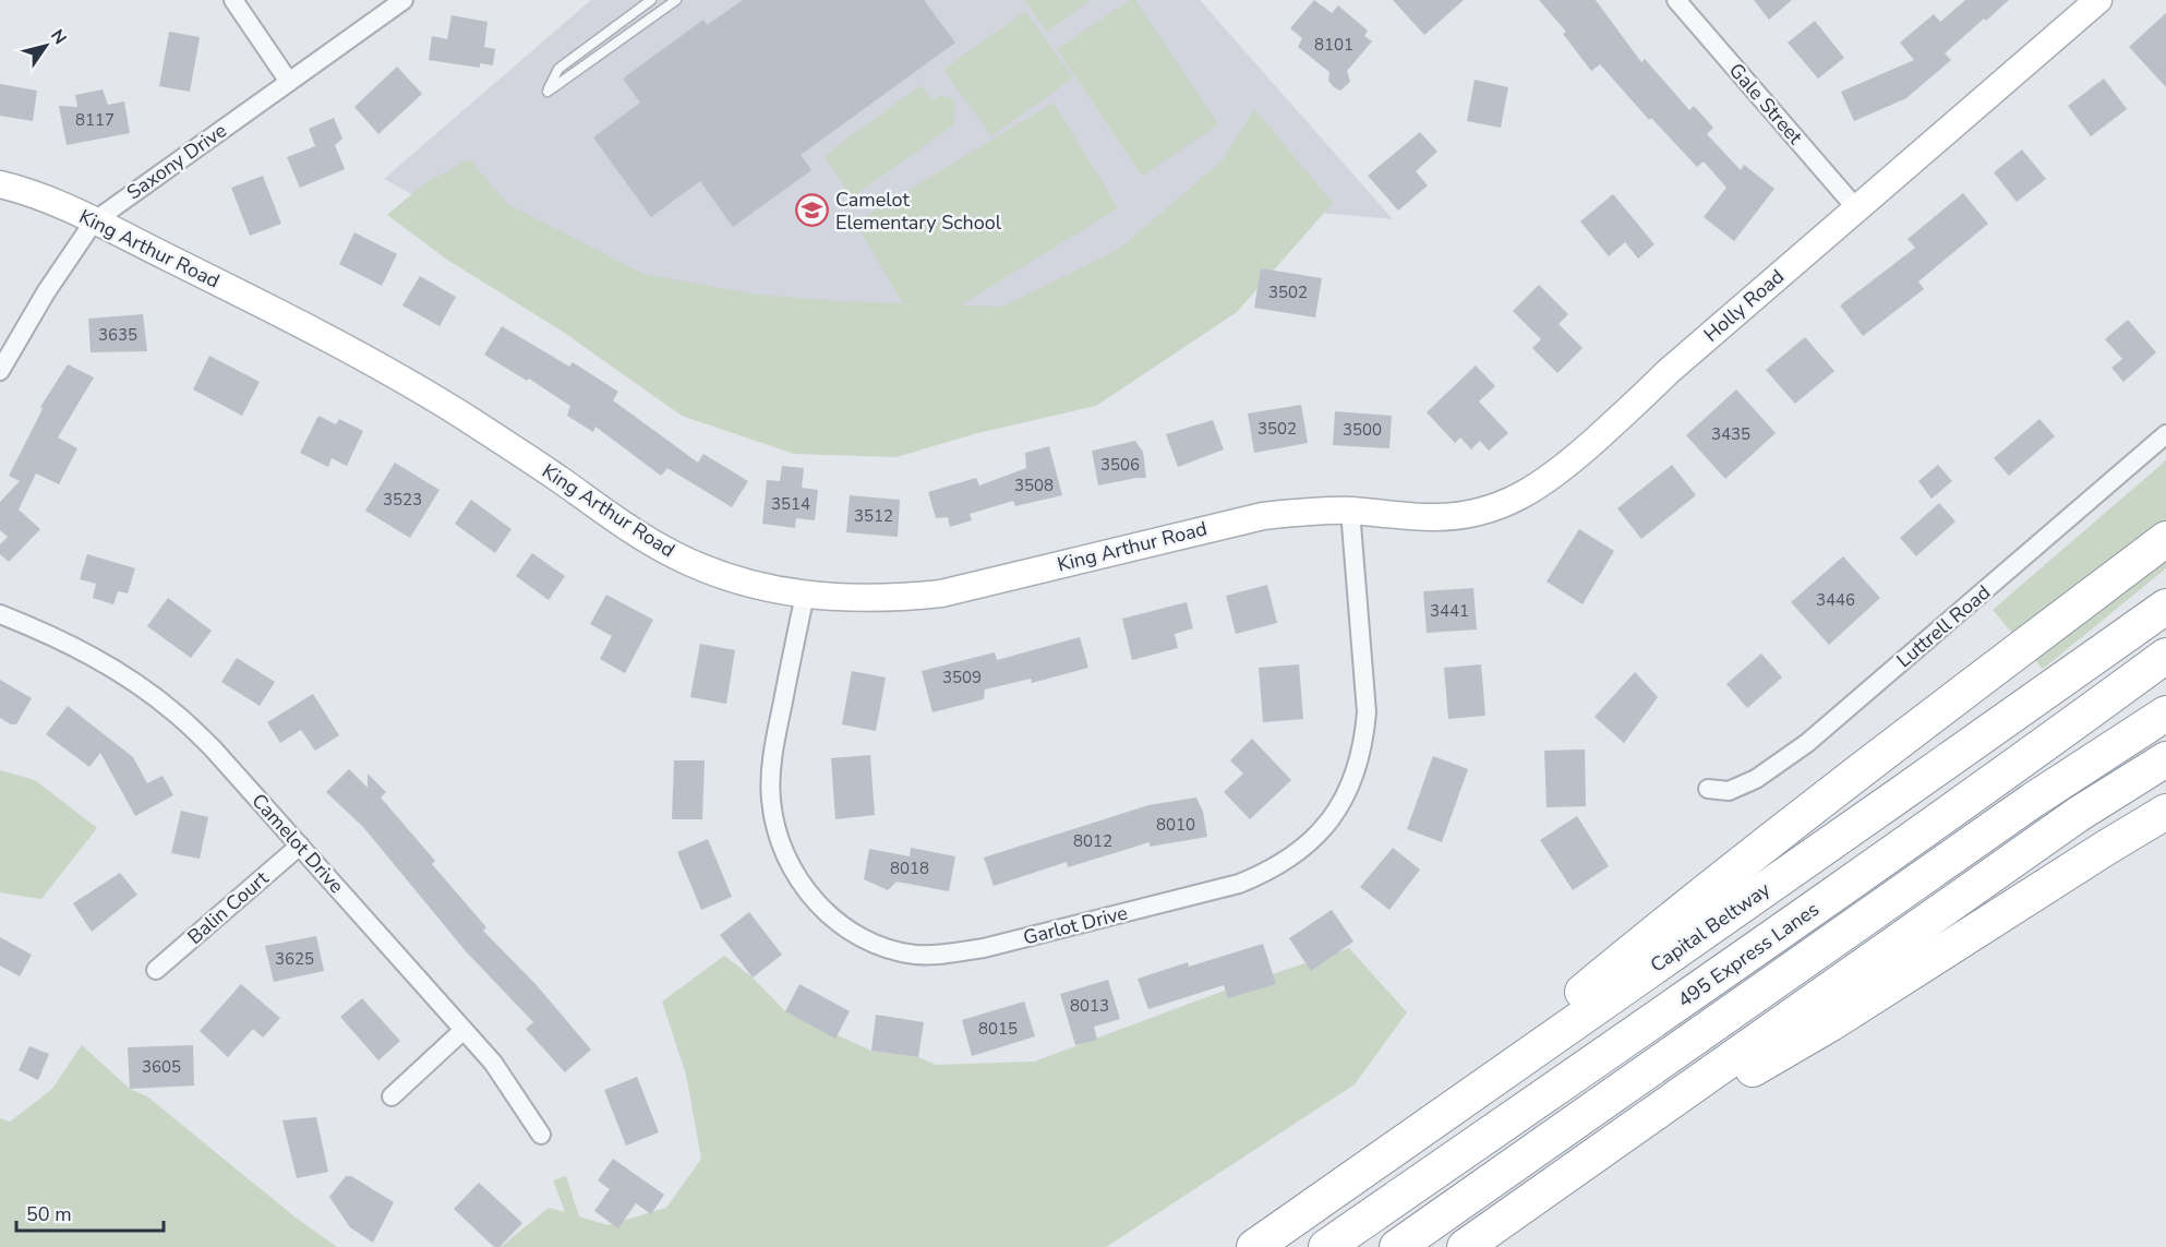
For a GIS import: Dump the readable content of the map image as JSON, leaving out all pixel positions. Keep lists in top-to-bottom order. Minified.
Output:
{"streets":{"highway":["Capital Beltway","495 Express Lanes"],"street":["Gale Street","Saxony Drive","King Arthur Road","Holly Road","Luttrell Road","Camelot Drive","Balin Court","Garlot Drive"]},"crossings":[["Gale Street","Holly Road"],["Saxony Drive","King Arthur Road"],["King Arthur Road","Holly Road"],["King Arthur Road","Garlot Drive"],["Holly Road","Garlot Drive"],["Camelot Drive","Balin Court"]],"places":{"school or university":["Camelot Elementary School"]},"house_numbers":["8101","8117","3502","3635","3502","3500","3435","3506","3508","3523","3514","3512","3446","3441","3509","8010","8012","8018","3625","8013","8015","3605"],"scale_bar":"50 m","north":"top right"}
